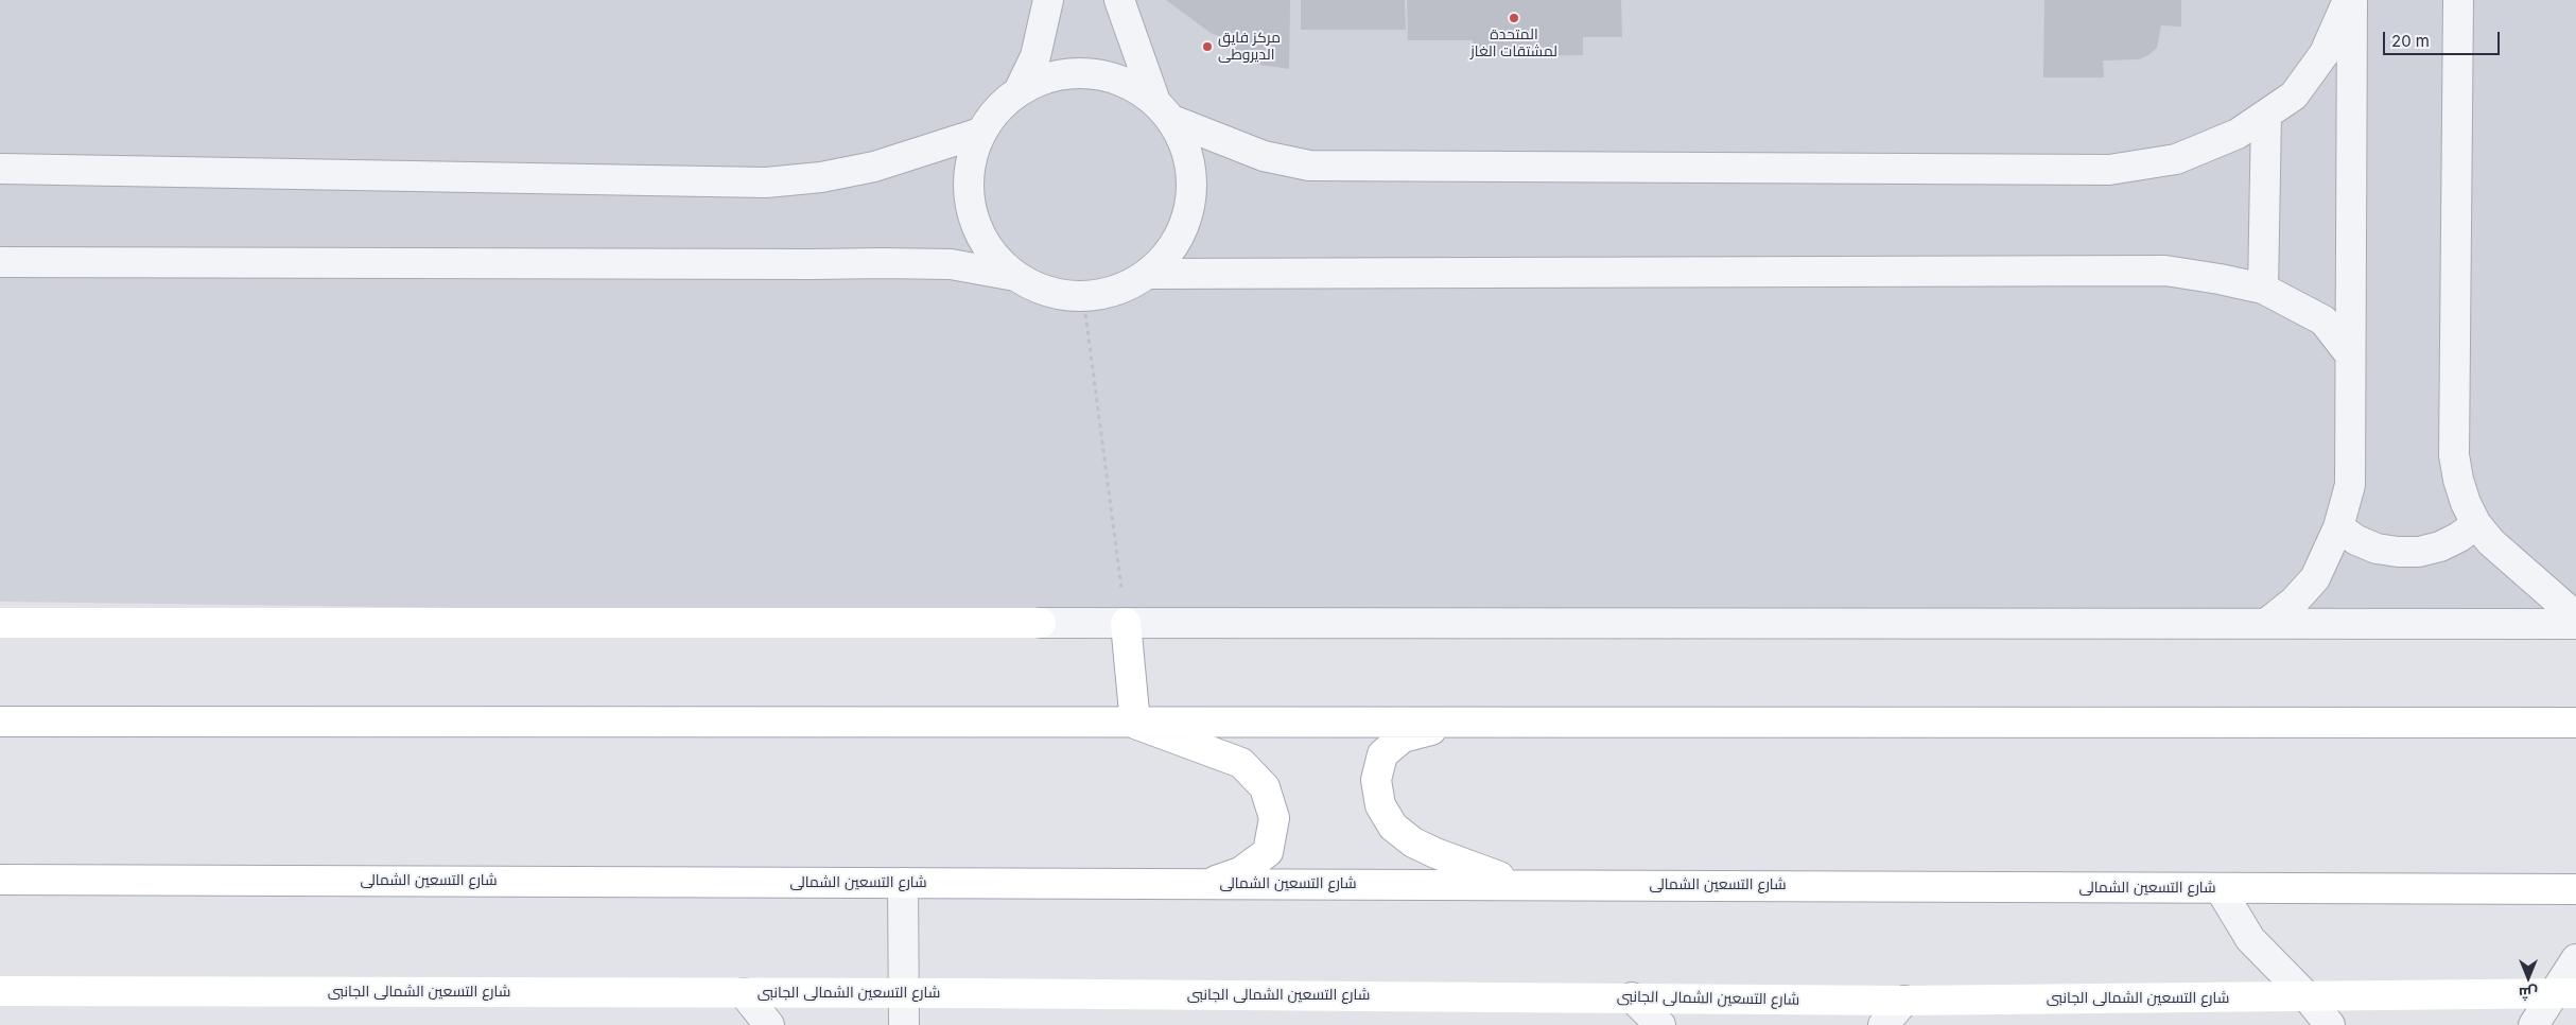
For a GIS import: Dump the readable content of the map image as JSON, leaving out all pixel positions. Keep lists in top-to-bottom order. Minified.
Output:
{"streets":{"main road":["شارع التسعين الشمالى","شارع التسعين الشمالى الجانبى"]},"places":["المتحدة لمشتقات الغاز","مركز فايق الديروطى"],"scale_bar":"20 m","north":"bottom"}
